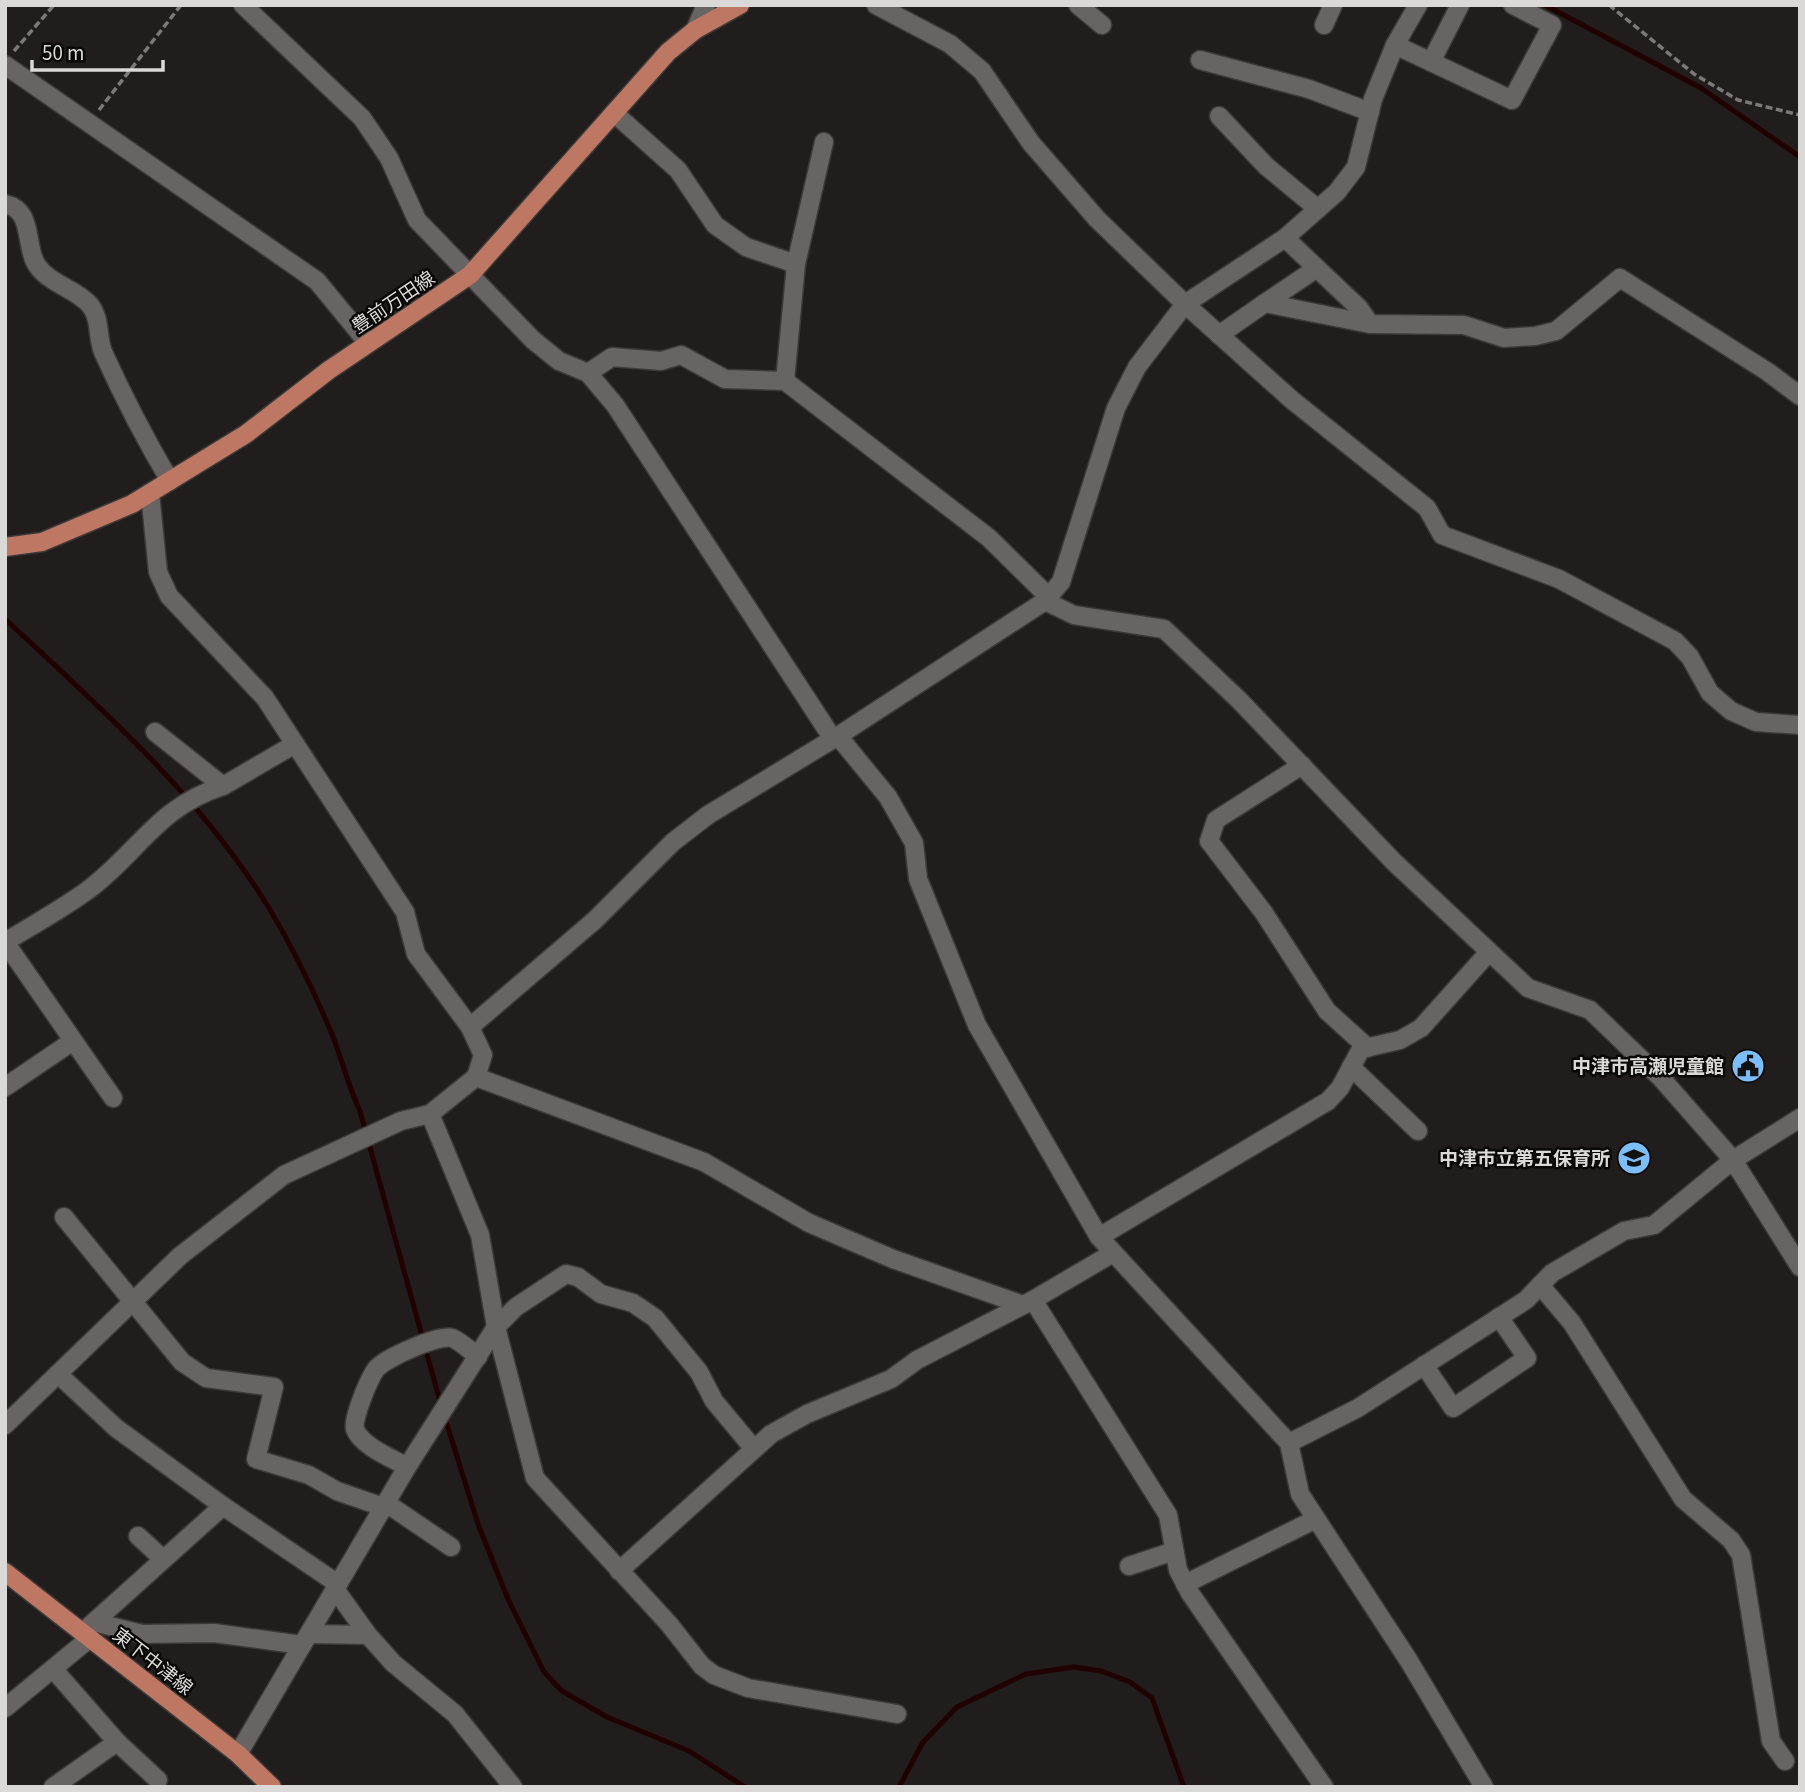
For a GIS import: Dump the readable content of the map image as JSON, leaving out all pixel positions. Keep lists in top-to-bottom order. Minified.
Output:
{"streets":{"main road":["豊前万田線","東下中津線"]},"places":{"public building":["中津市高瀬児童館"],"school or university":["中津市立第五保育所"]},"scale_bar":"50 m"}
